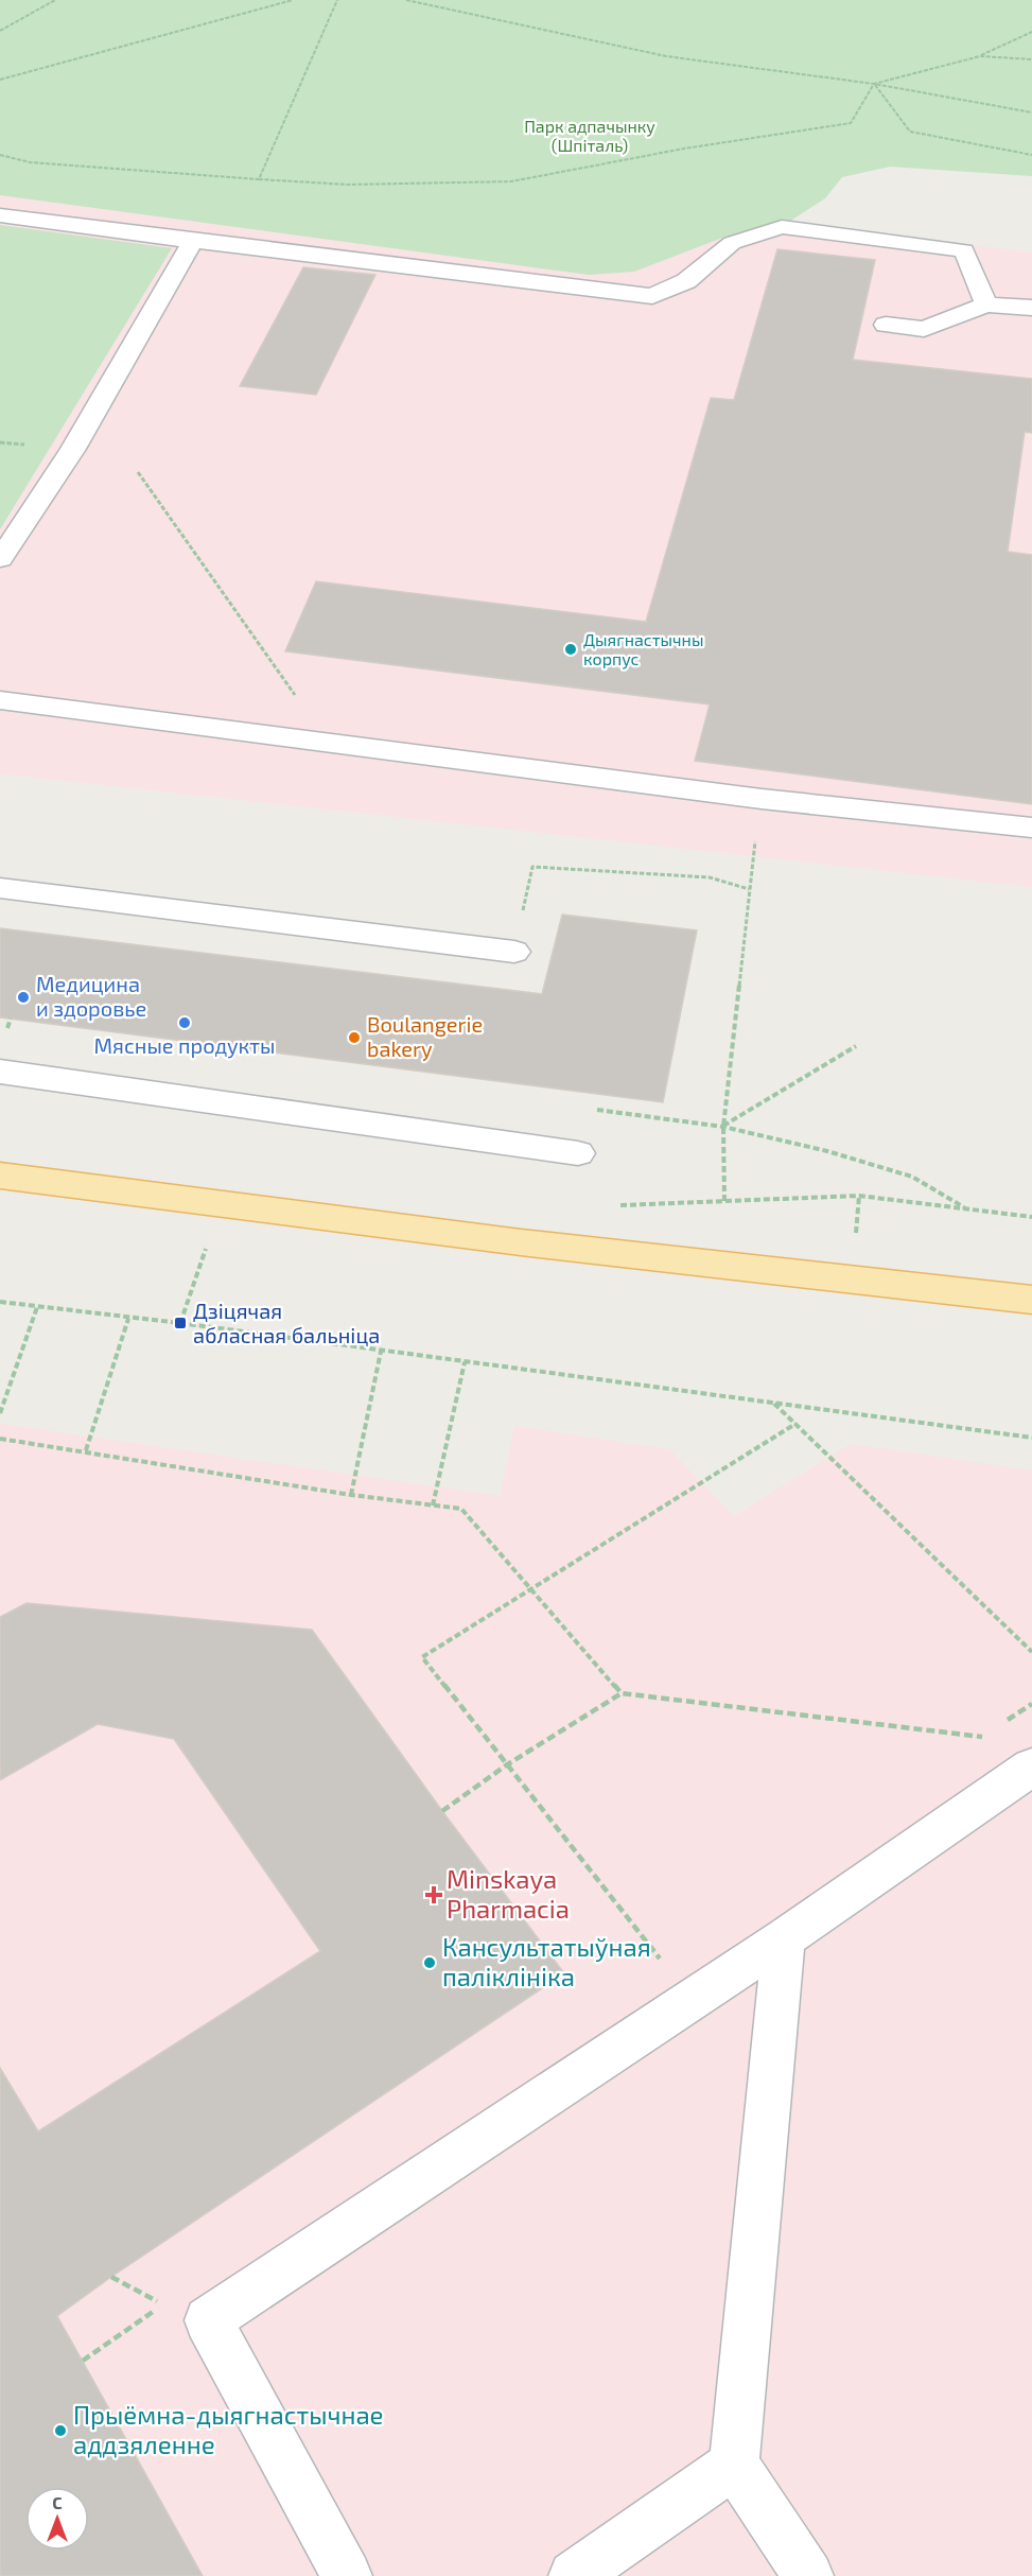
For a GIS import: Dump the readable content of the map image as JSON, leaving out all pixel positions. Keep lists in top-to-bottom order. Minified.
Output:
{"parks":["Парк адпачынку (Шпіталь)"],"places":{"other":["Дыягнастычны корпус","Медицина и здоровье","Мясные продукты","Boulangerie bakery","Кансультатыўная паліклініка","Прыёмна-дыягнастычнае аддзяленне"],"transit":["Дзіцячая абласная бальніца"],"health":["Minskaya Pharmacia"]},"north":"top"}
